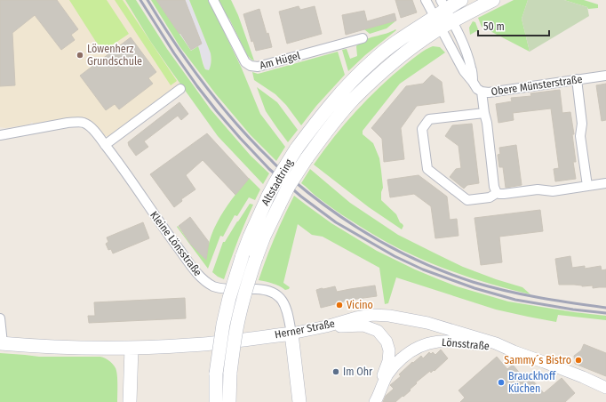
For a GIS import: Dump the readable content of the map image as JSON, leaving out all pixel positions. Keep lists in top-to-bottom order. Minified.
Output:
{"streets":{"main road":["Altstadtring","Herner Straße"],"street":["Am Hügel","Obere Münsterstraße","Kleine Lönsstraße","Lönsstraße"]},"crossings":[["Obere Münsterstraße","Altstadtring"],["Kleine Lönsstraße","Herner Straße"],["Herner Straße","Lönsstraße"]],"places":["Löwenherz Grundschule","Vicino","Sammy´s Bistro","Im Ohr","Brauckhoff Küchen"],"scale_bar":"50 m"}
